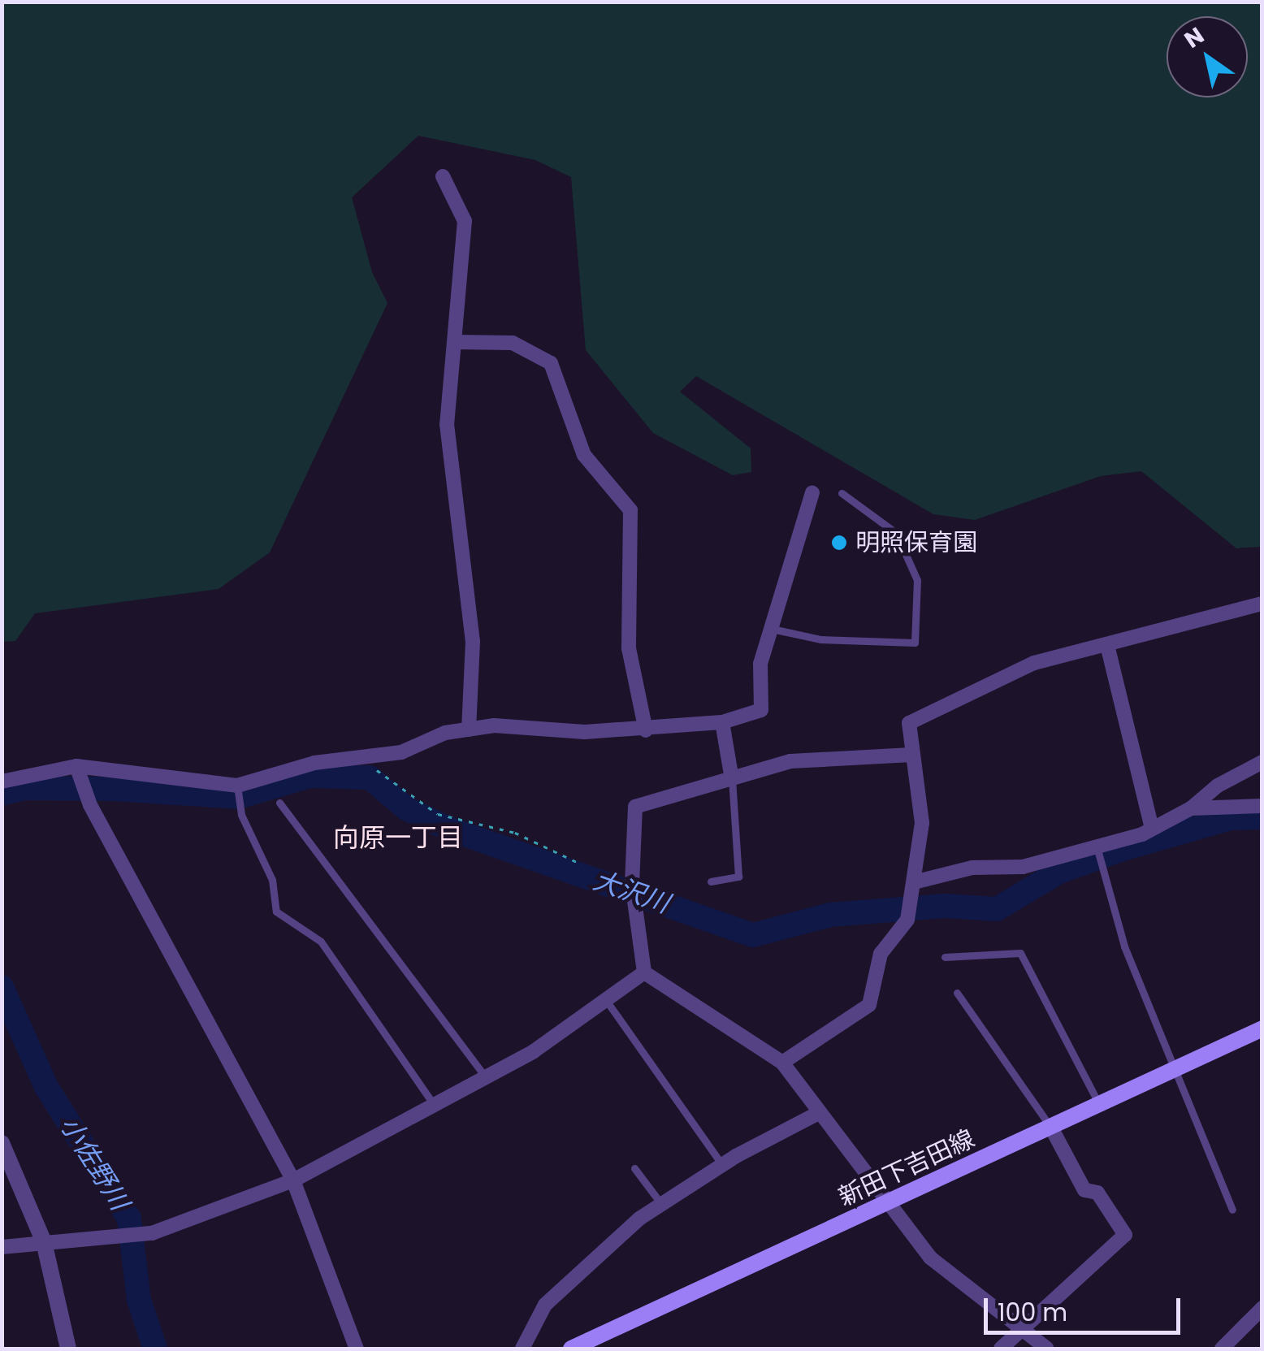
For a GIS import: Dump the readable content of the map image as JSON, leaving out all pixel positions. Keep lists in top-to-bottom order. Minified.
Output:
{"streets":{"main road":["新田下吉田線"]},"districts":["向原一丁目"],"water":["大沢川","小佐野川"],"places":["明照保育園"],"scale_bar":"100 m","north":"top left"}
